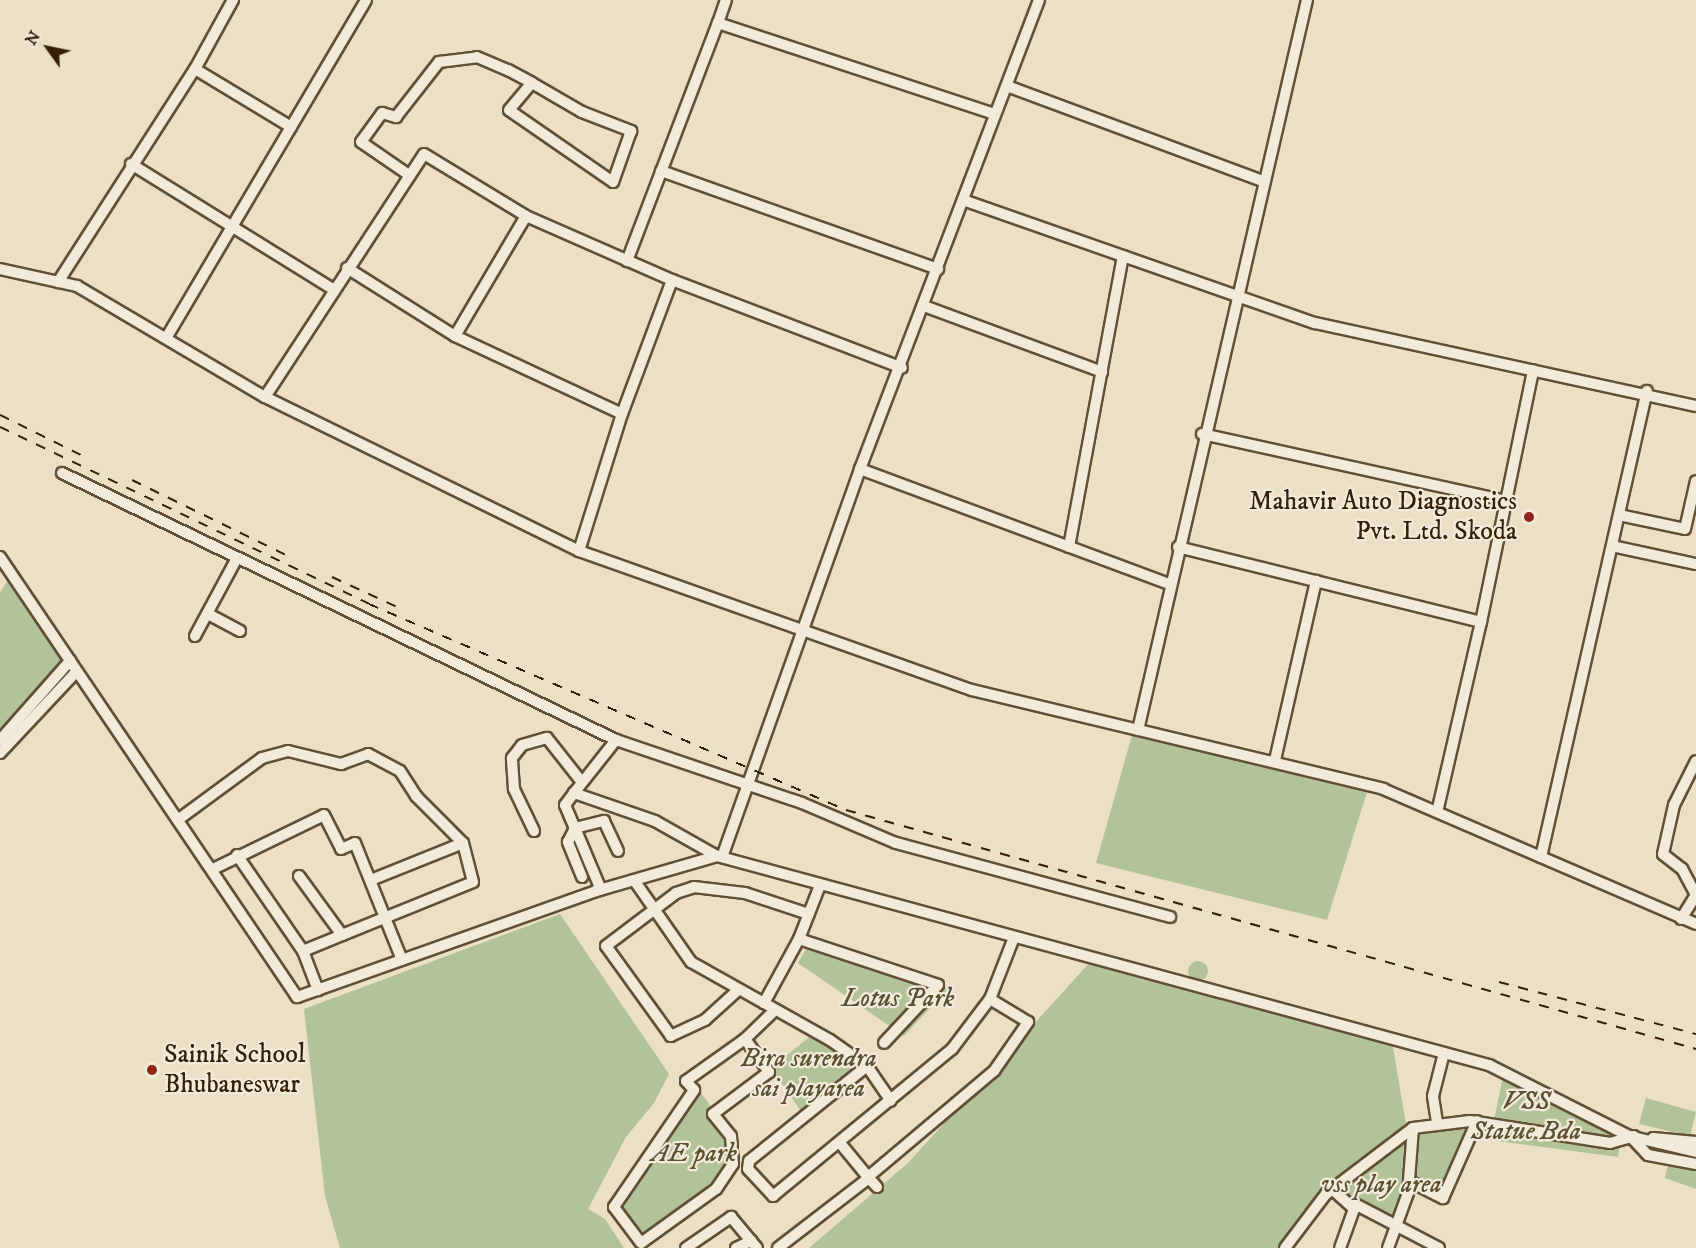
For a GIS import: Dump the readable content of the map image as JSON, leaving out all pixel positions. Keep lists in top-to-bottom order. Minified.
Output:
{"parks":["Lotus Park","Bira surendra sai playarea","VSS Statue Bda","AE park","vss play area"],"places":["Mahavir Auto Diagnostics Pvt. Ltd. Skoda","Sainik School Bhubaneswar"],"north":"top left"}
